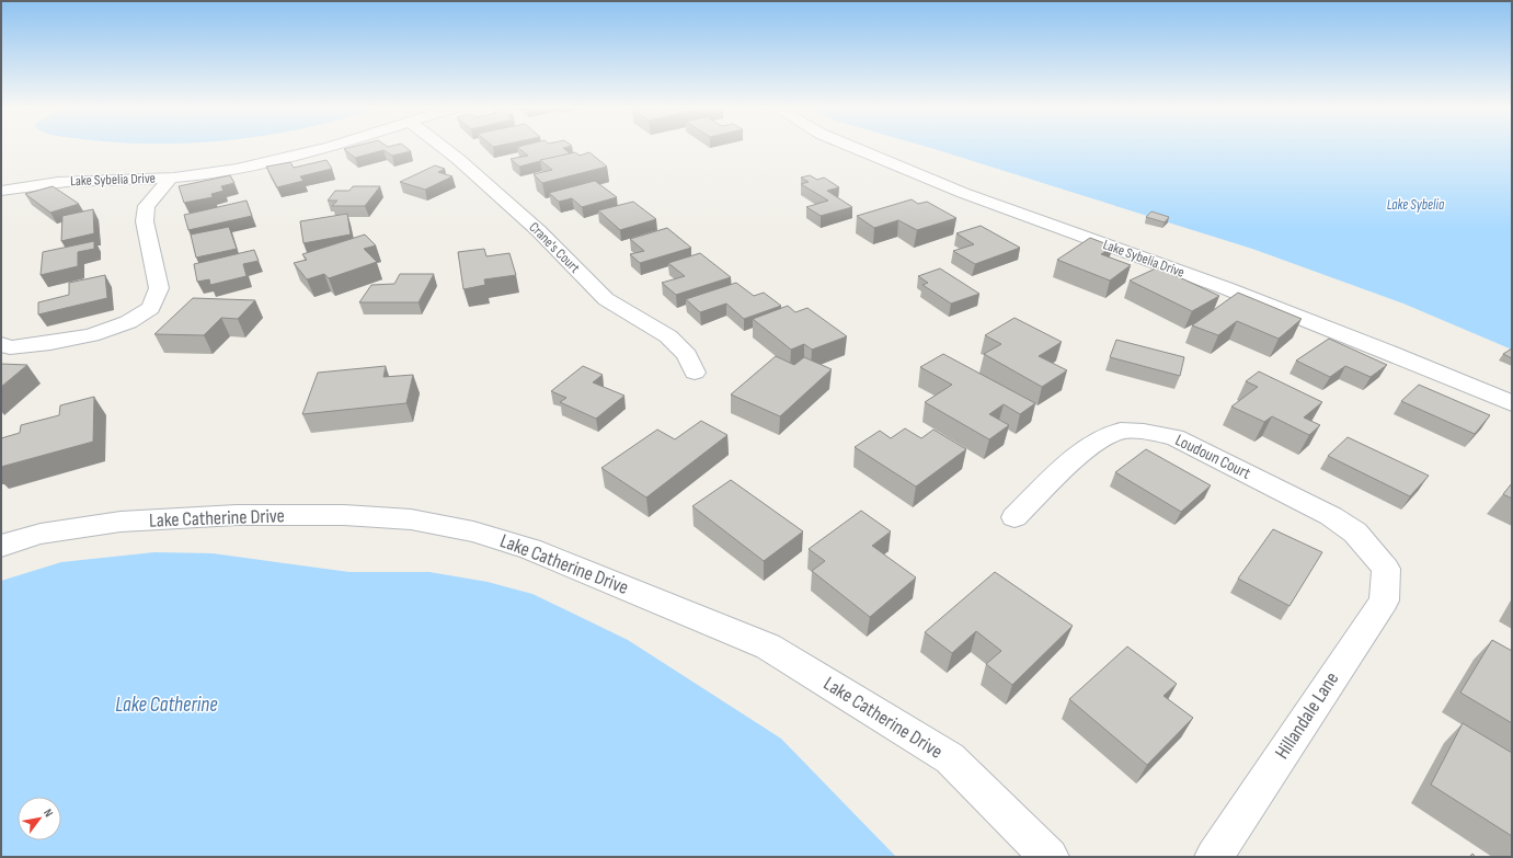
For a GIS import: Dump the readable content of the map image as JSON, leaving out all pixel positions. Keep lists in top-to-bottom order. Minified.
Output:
{"streets":{"street":["Lake Sybelia Drive","Crane's Court","Loudoun Court","Lake Catherine Drive","Hillandale Lane"]},"crossings":[["Loudoun Court","Hillandale Lane"]],"water":["Lake Sybelia","Lake Catherine"],"north":"top right"}
